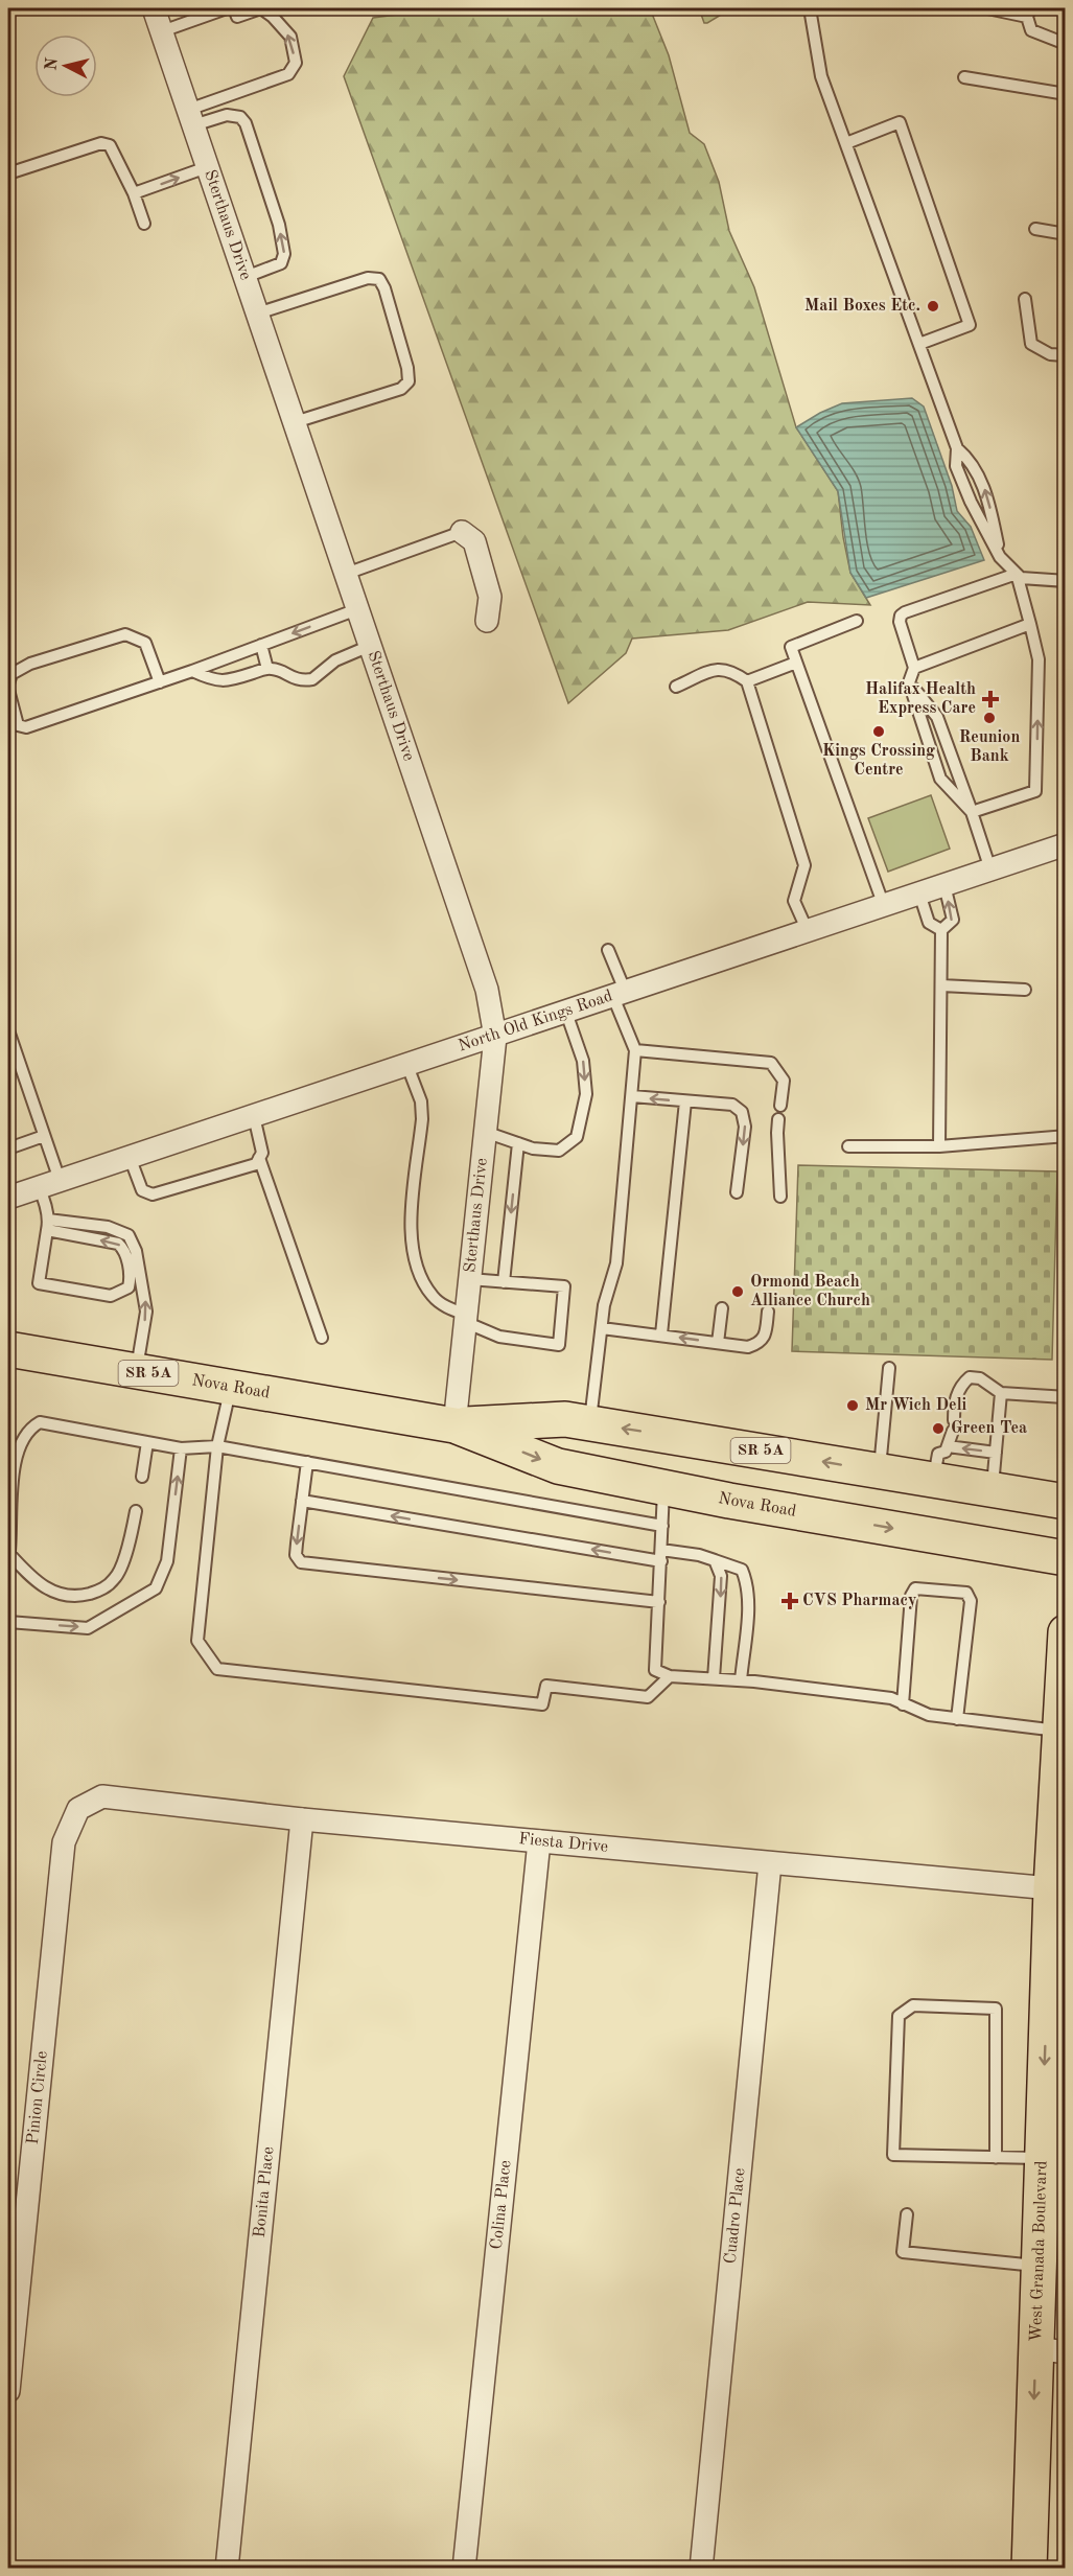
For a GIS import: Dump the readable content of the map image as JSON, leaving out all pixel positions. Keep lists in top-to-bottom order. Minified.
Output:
{"streets":{"main road":["SR 5A","Nova Road","West Granada Boulevard"],"street":["Sterthaus Drive","North Old Kings Road","Fiesta Drive","Pinion Circle","Bonita Place","Colina Place","Cuadro Place"]},"crossings":[["Sterthaus Drive","North Old Kings Road"],["Sterthaus Drive","Nova Road"],["Fiesta Drive","Pinion Circle"],["Fiesta Drive","Bonita Place"],["Fiesta Drive","Colina Place"],["Fiesta Drive","Cuadro Place"],["Fiesta Drive","West Granada Boulevard"]],"one_way":["West Granada Boulevard"],"places":{"other":["Mail Boxes Etc.","Reunion Bank","Kings Crossing Centre","Ormond Beach Alliance Church","Mr Wich Deli","Green Tea"],"health":["Halifax Health Express Care","CVS Pharmacy"]},"north":"left"}
